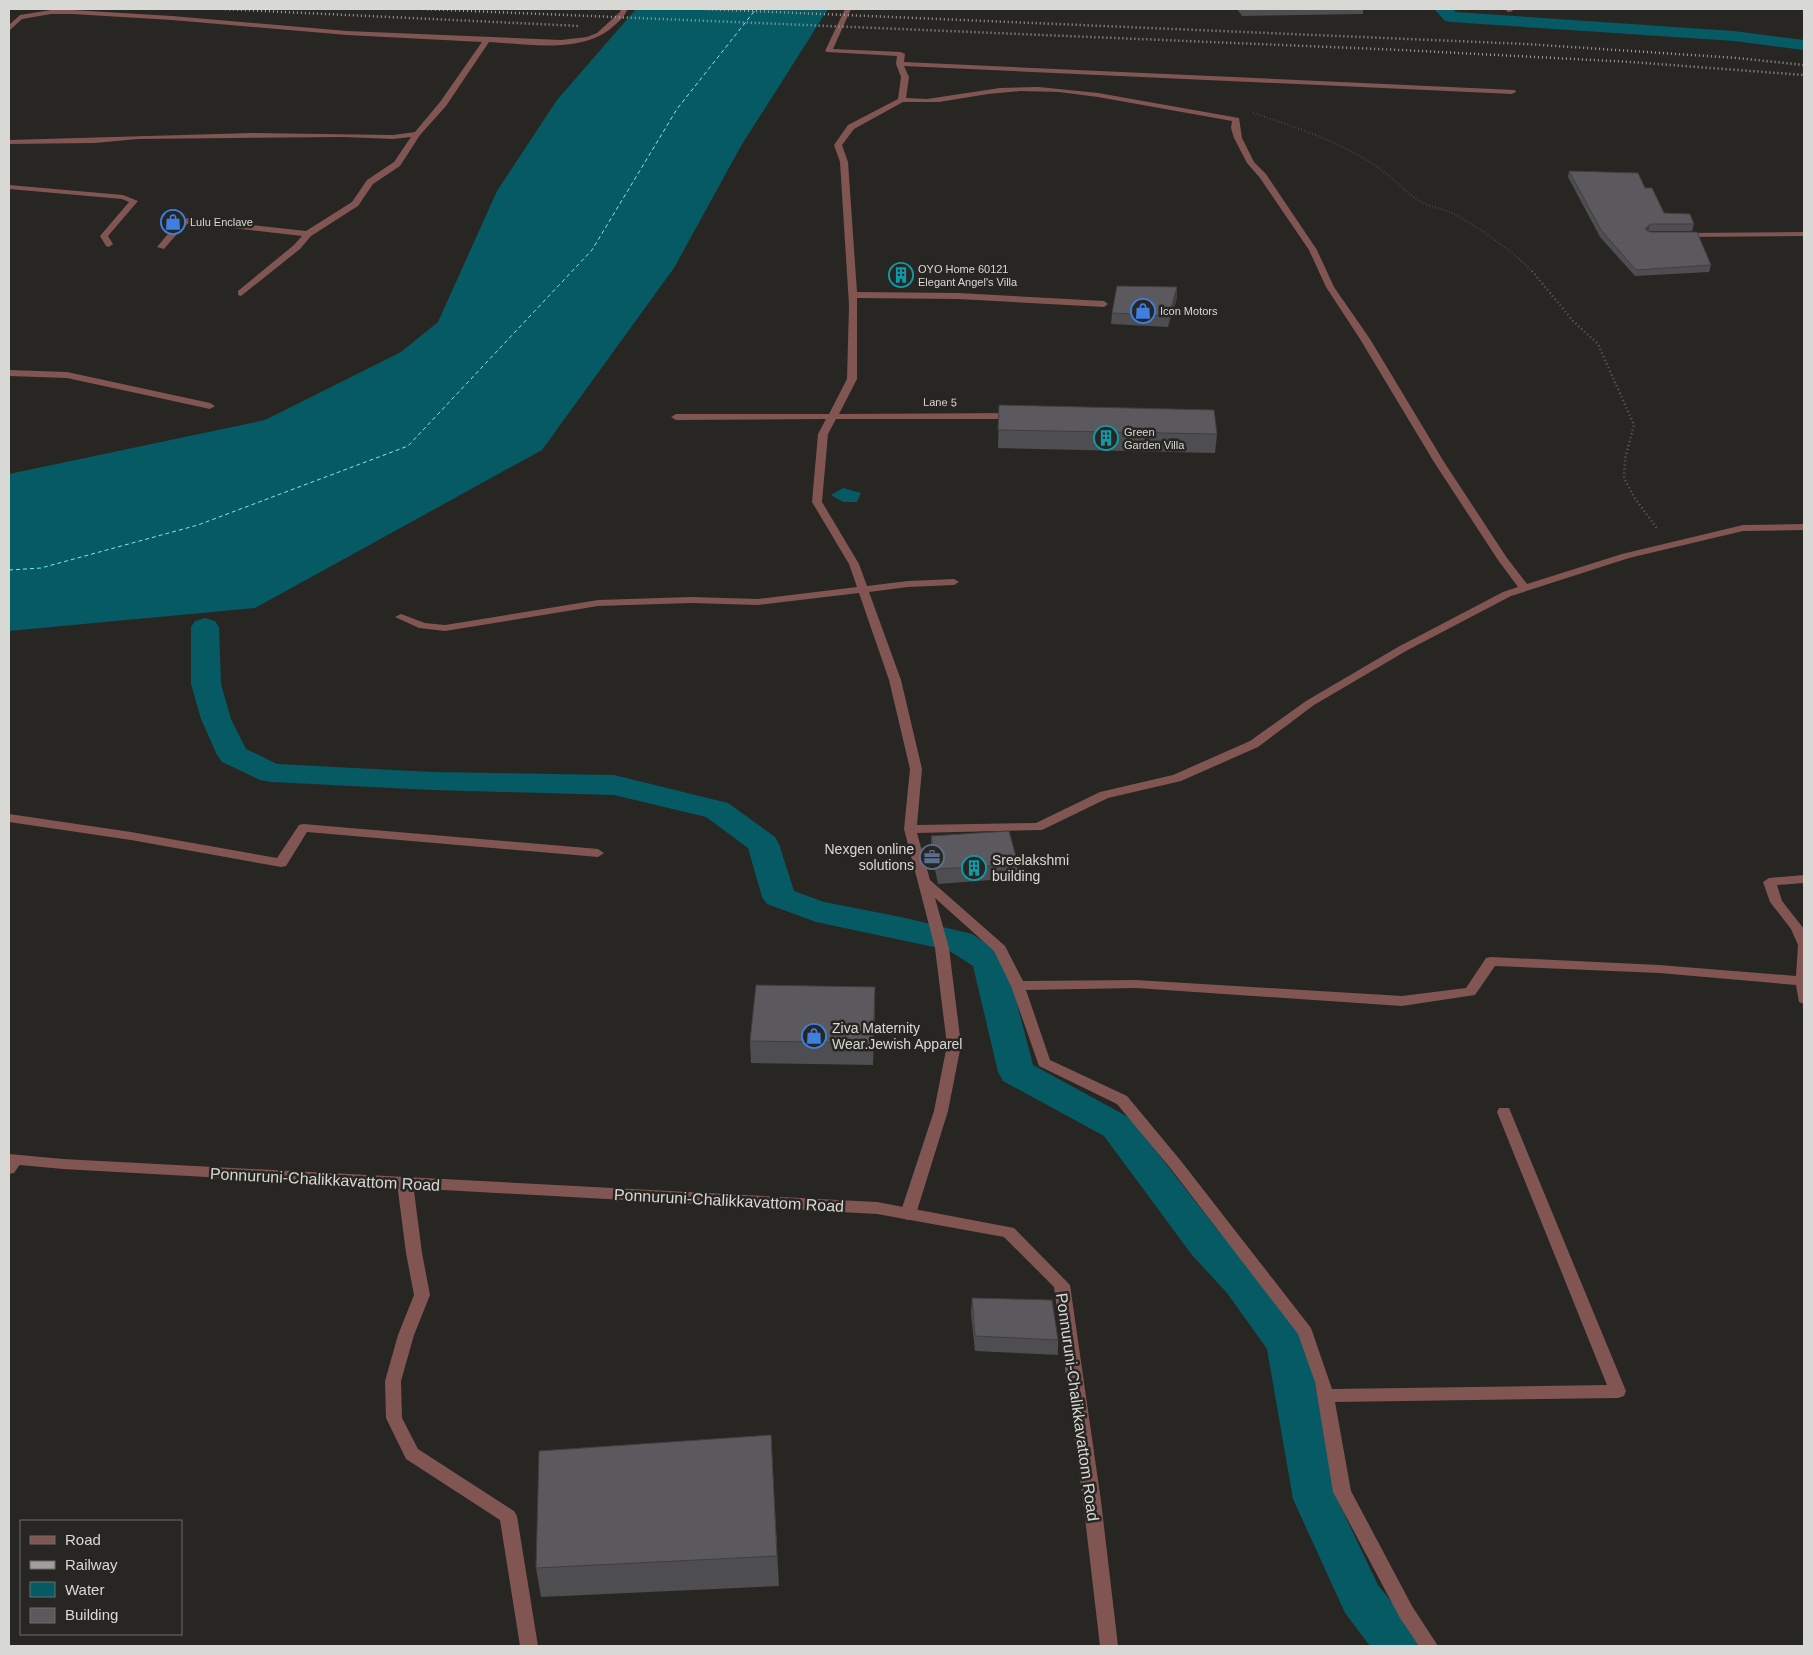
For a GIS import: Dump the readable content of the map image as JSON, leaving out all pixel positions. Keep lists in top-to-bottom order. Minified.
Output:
{"streets":{"street":["Lane 5","Ponnuruni-Chalikkavattom Road"]},"places":{"shop":["Lulu Enclave","Icon Motors","Ziva Maternity Wear.Jewish Apparel"],"building":["OYO Home 60121 Elegant Angel's Villa","Green Garden Villa","Sreelakshmi building"],"office":["Nexgen online solutions"]},"legend":["Road","Railway","Water","Building"]}
